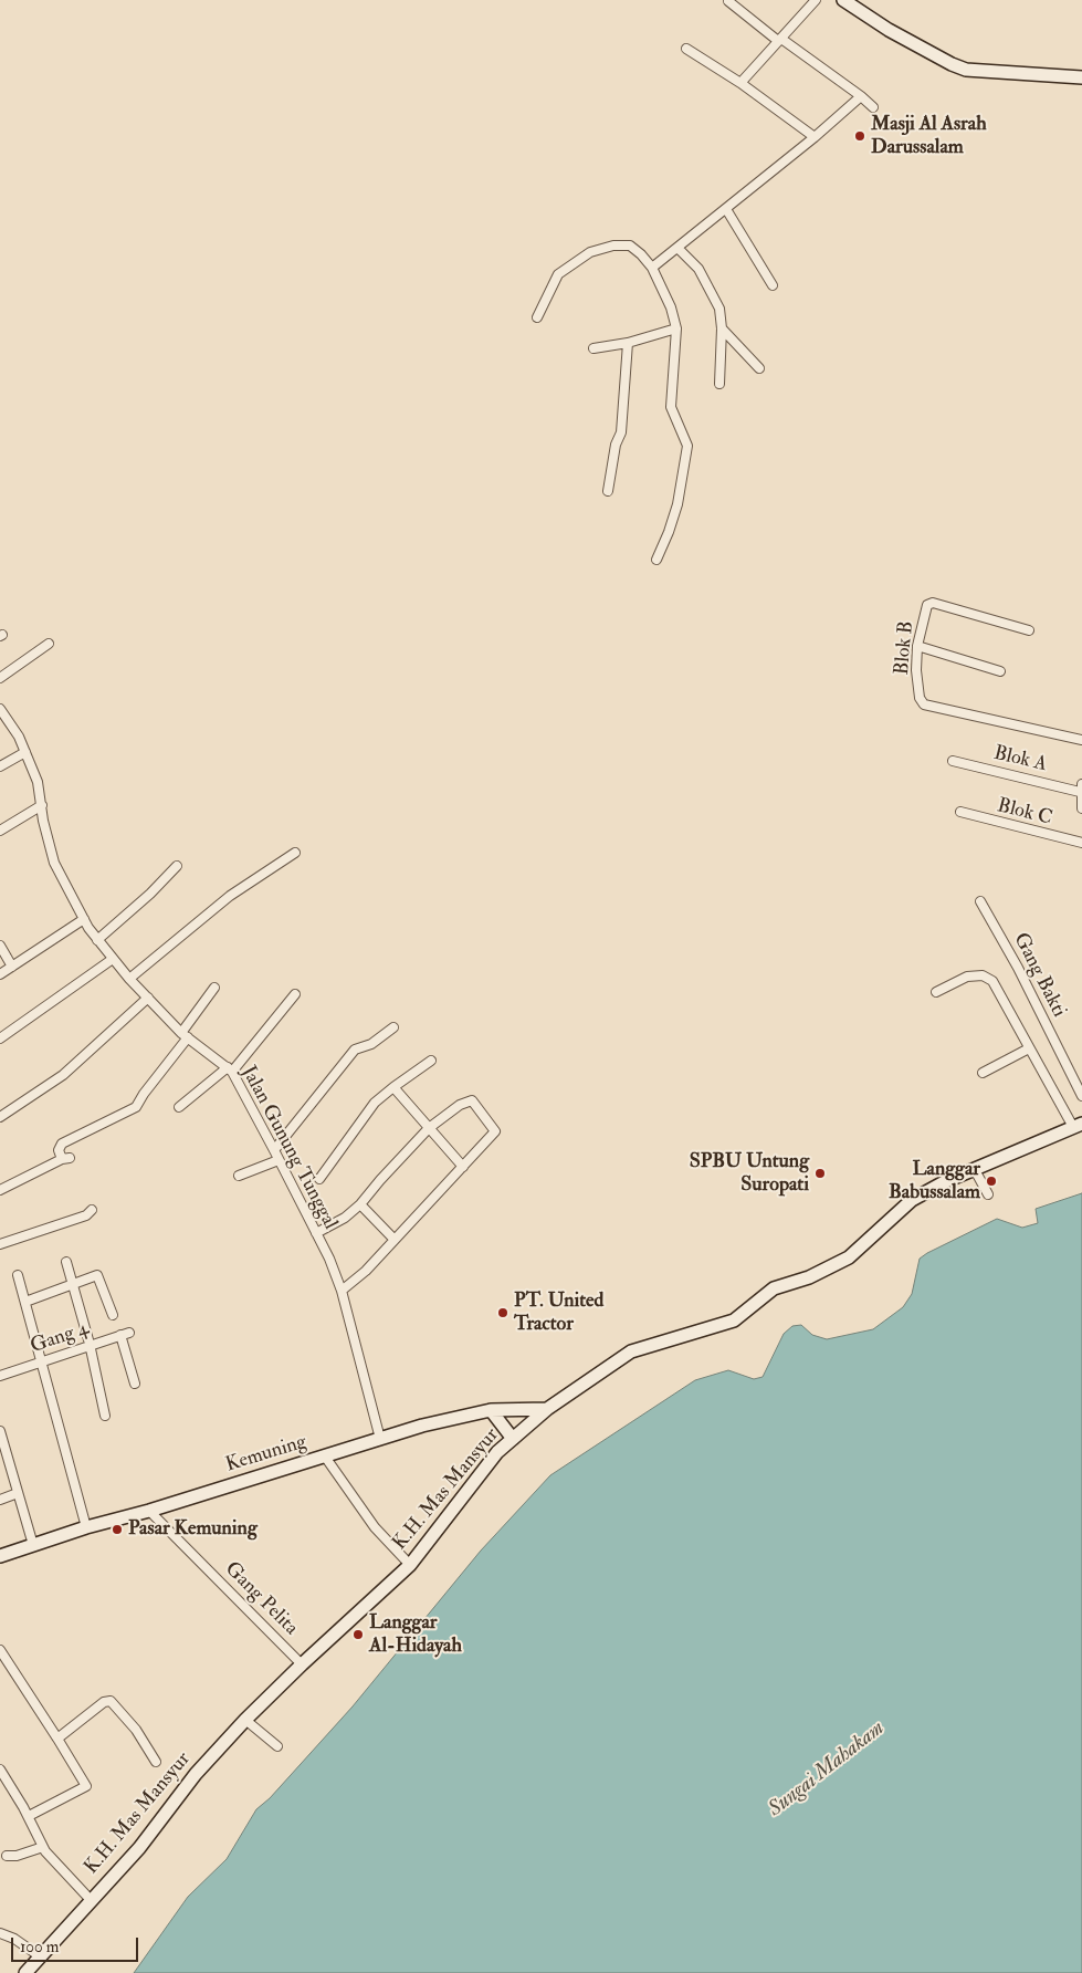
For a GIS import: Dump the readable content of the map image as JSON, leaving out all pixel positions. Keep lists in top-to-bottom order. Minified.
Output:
{"streets":{"main road":["Kemuning","K.H. Mas Mansyur"],"street":["Blok B","Blok A","Blok C","Gang Bakti","Jalan Gunung Tunggal","Gang 4","Gang Pelita"]},"crossings":[["Jalan Gunung Tunggal","Kemuning"],["Kemuning","K.H. Mas Mansyur"],["Kemuning","Gang Pelita"],["K.H. Mas Mansyur","Gang Pelita"]],"water":["Sungai Mahakam"],"places":["Masji Al Asrah Darussalam","SPBU Untung Suropati","Langgar Babussalam","PT. United Tractor","Pasar Kemuning","Langgar Al-Hidayah"],"scale_bar":"100 m"}
